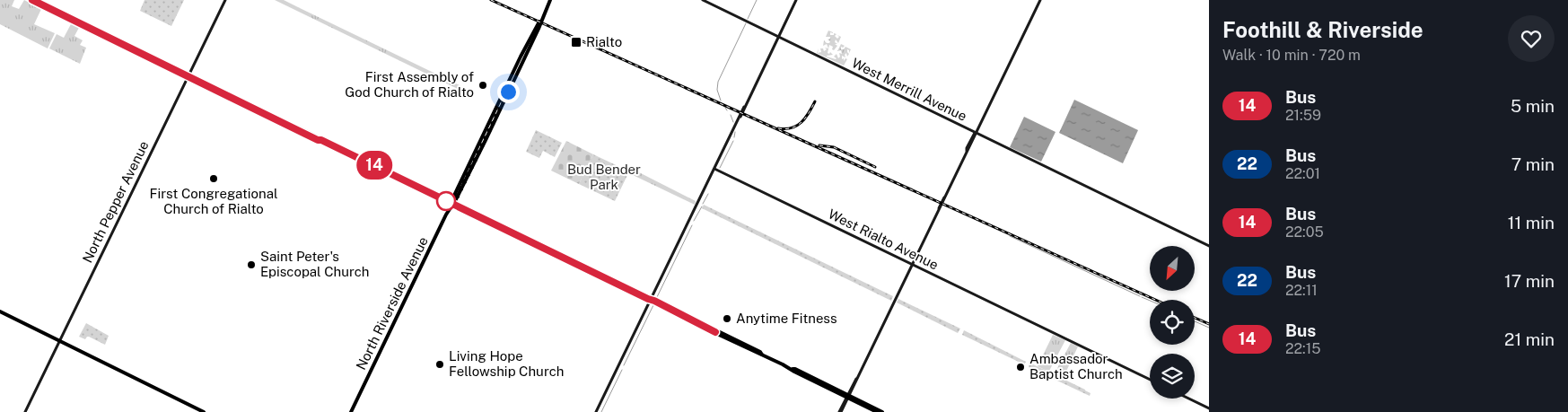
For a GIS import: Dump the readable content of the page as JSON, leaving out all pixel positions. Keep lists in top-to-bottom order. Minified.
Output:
{"streets":{"main road":["West Merrill Avenue","North Pepper Avenue","West Rialto Avenue","North Riverside Avenue"]},"parks":["Bud Bender Park"],"places":{"transit":["Rialto"],"other":["First Assembly of God Church of Rialto","First Congregational Church of Rialto","Saint Peter's Episcopal Church","Anytime Fitness","Living Hope Fellowship Church","Ambassador Baptist Church"]},"lines":["bus line 14"],"north":"bottom left","page":{"on_map":"14","heading":["Foothill & Riverside","Walk · 10 min · 720 m"],"list":[{"mark":"14","name":"Bus","note":"21:59","value":"5 min"},{"mark":"22","name":"Bus","note":"22:01","value":"7 min"},{"mark":"14","name":"Bus","note":"22:05","value":"11 min"},{"mark":"22","name":"Bus","note":"22:11","value":"17 min"},{"mark":"14","name":"Bus","note":"22:15","value":"21 min"}]}}
